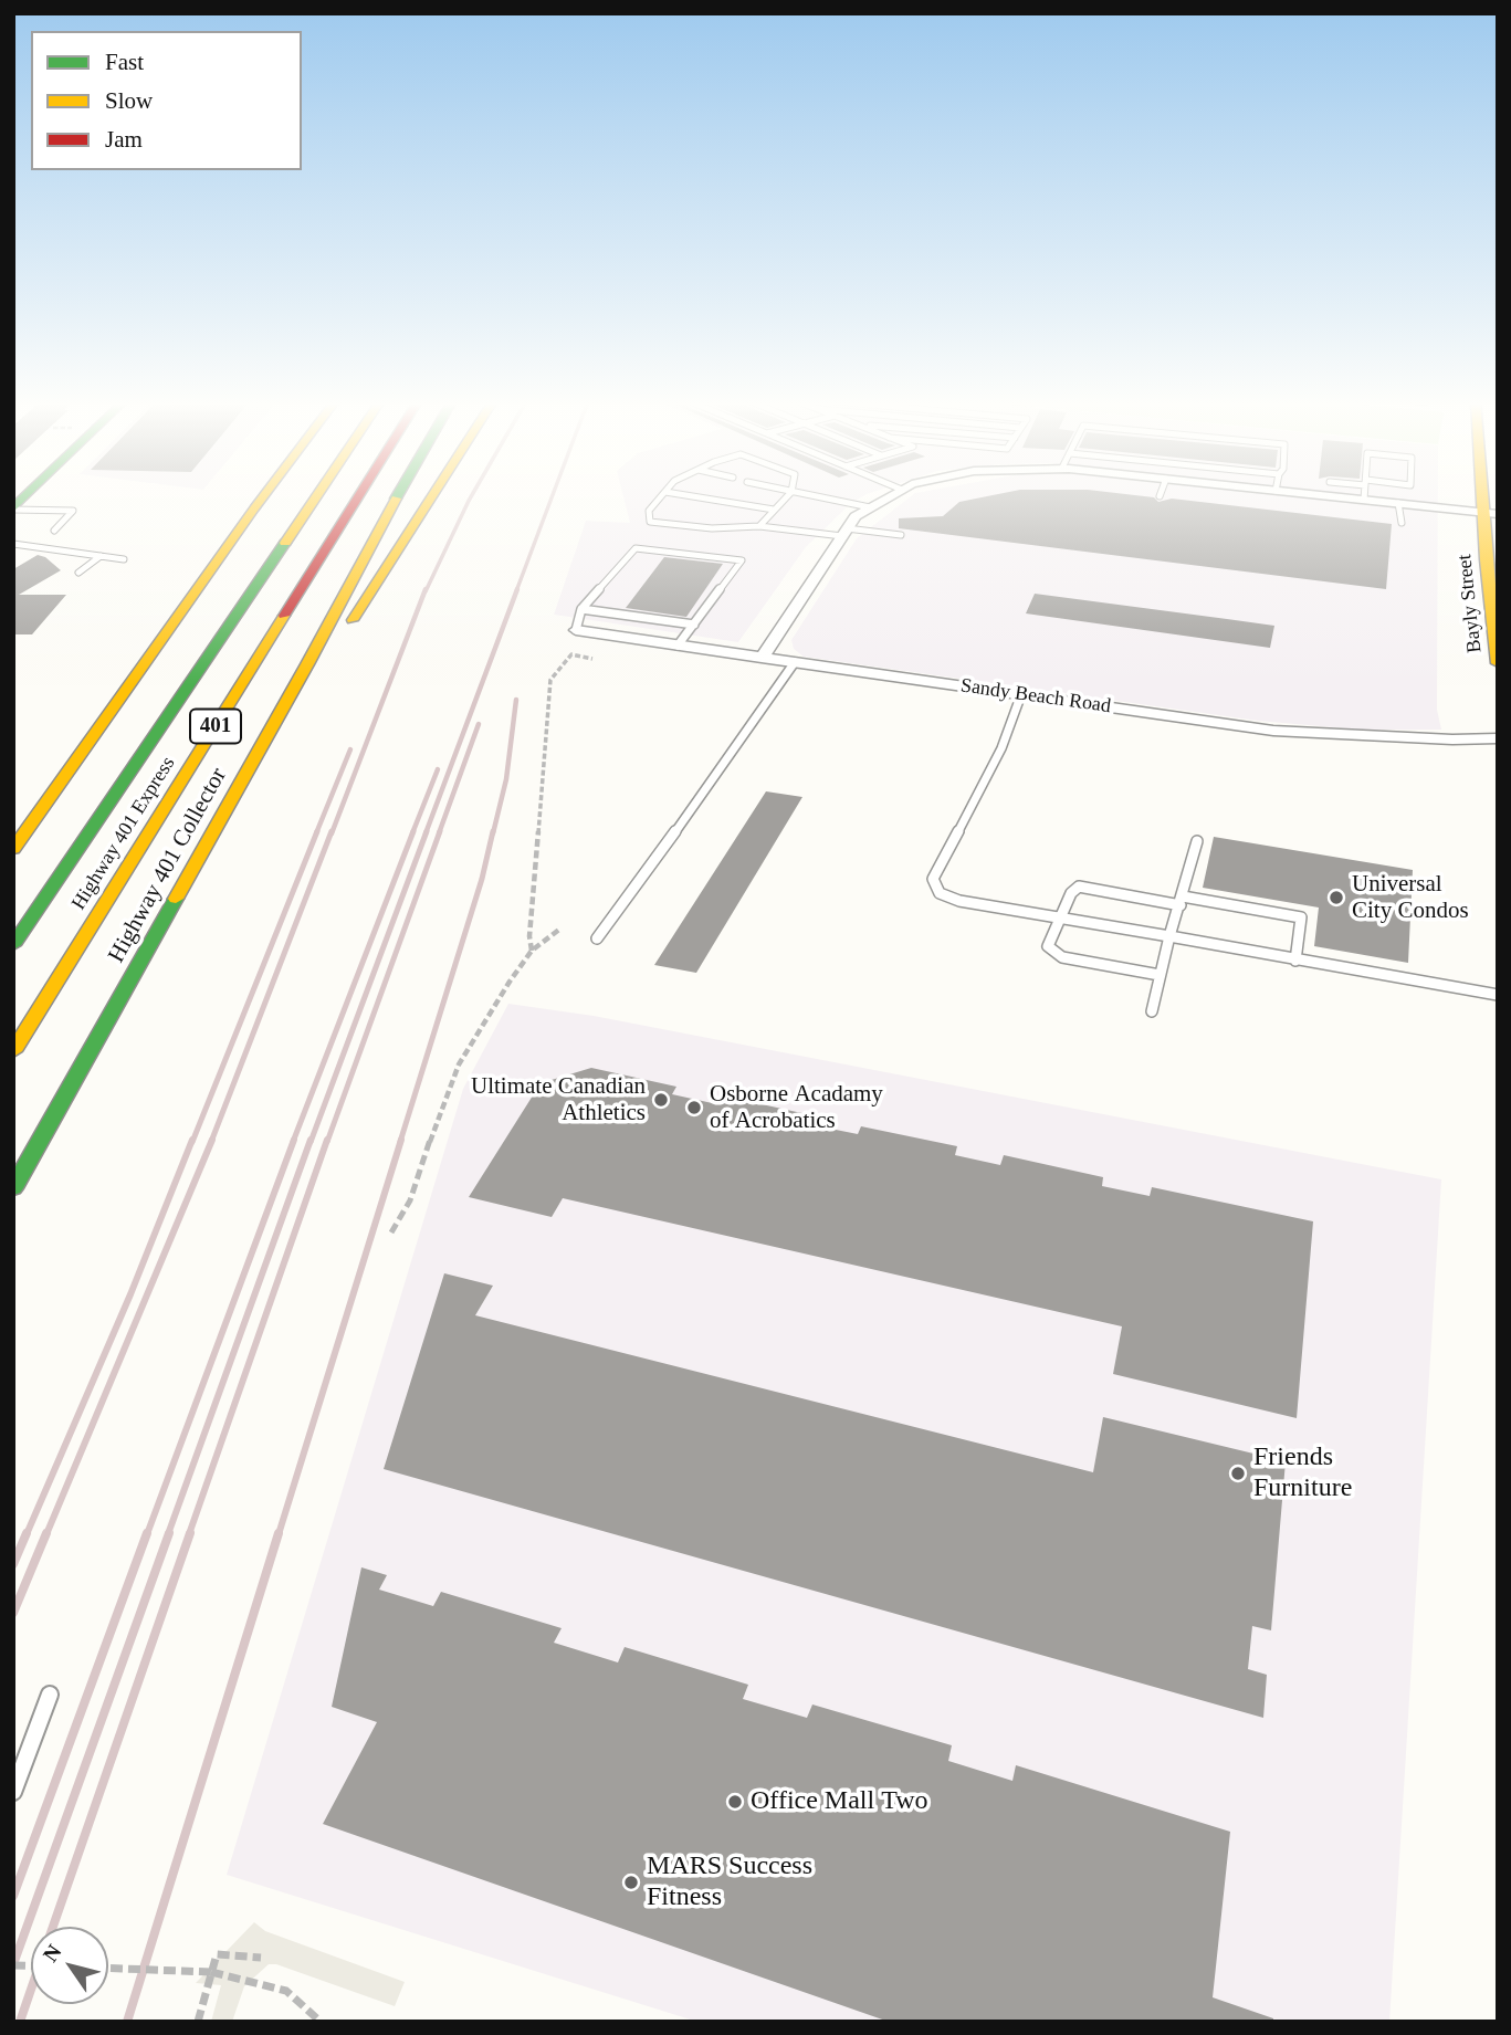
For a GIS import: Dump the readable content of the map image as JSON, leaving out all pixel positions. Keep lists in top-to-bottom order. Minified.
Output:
{"streets":{"main road":["Bayly Street","401","Highway 401 Express","Highway 401 Collector"],"street":["Sandy Beach Road"]},"places":["Universal City Condos","Ultimate Canadian Athletics","Osborne Acadamy of Acrobatics","Friends Furniture","Office Mall Two","MARS Success Fitness"],"legend":["Fast","Slow","Jam"],"north":"top left"}
